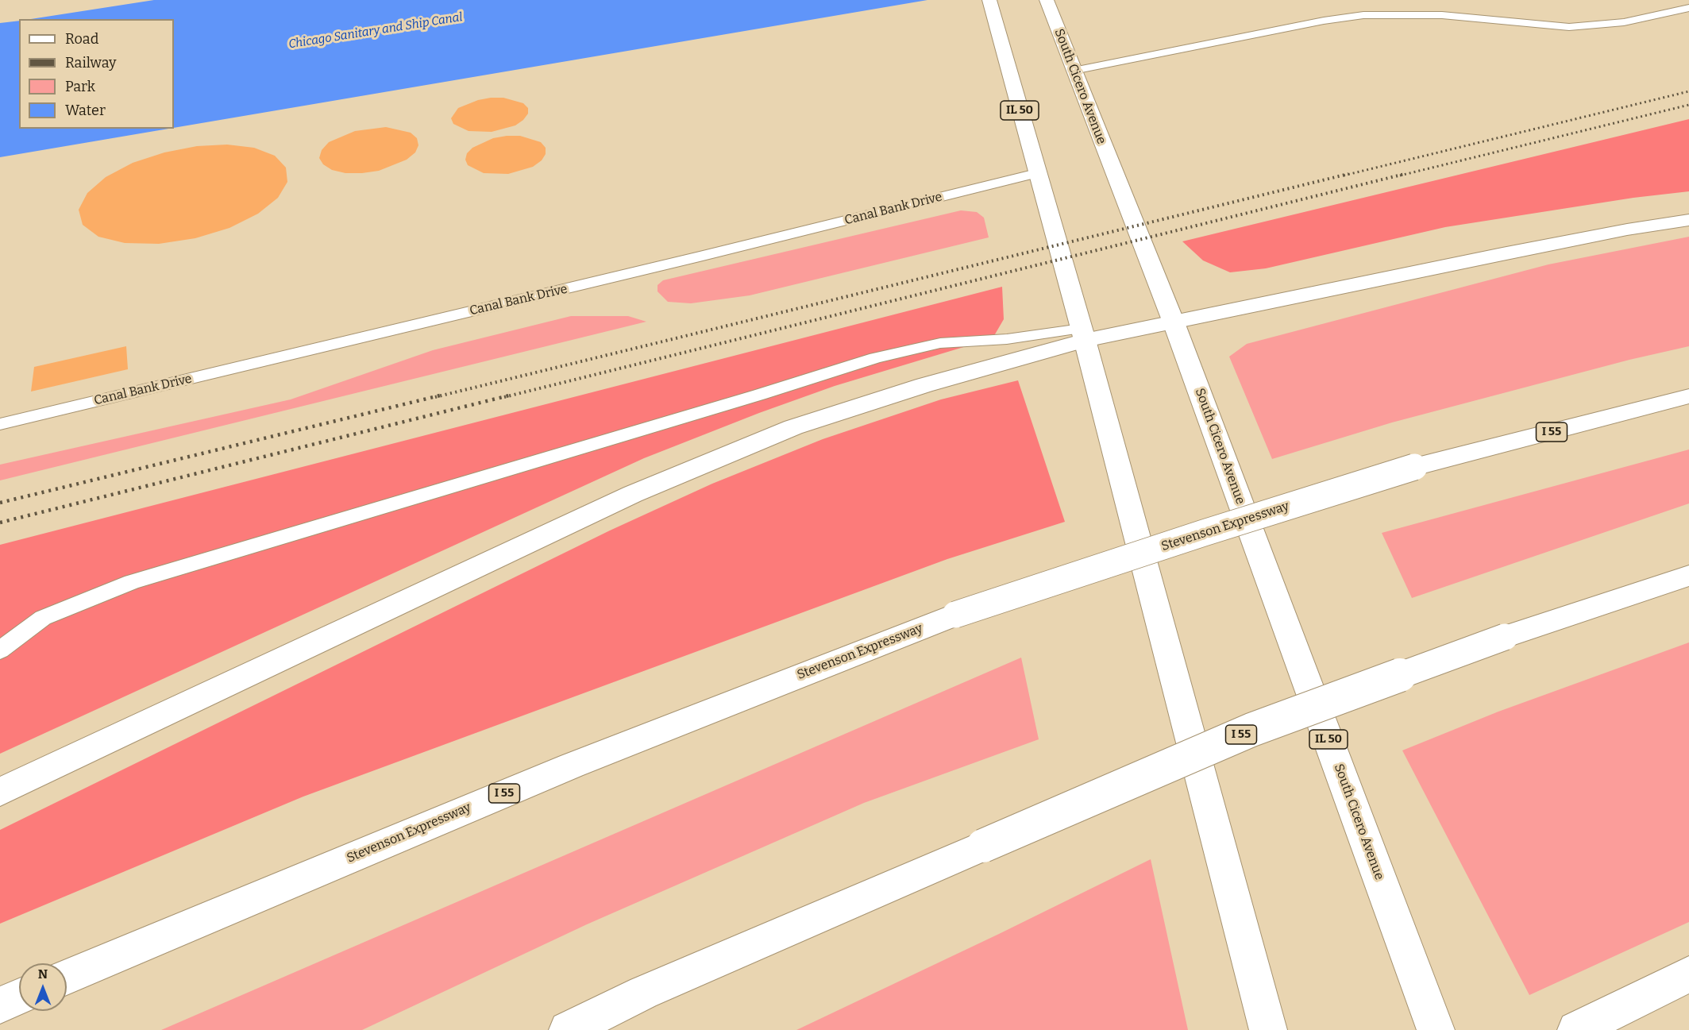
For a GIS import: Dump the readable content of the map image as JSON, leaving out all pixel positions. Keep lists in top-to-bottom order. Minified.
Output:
{"streets":{"main road":["South Cicero Avenue","IL 50","I 55","Stevenson Expressway"],"lane":["Canal Bank Drive"]},"crossings":[["IL 50","Canal Bank Drive"]],"water":["Chicago Sanitary and Ship Canal"],"legend":["Road","Railway","Park","Water"],"north":"top"}
